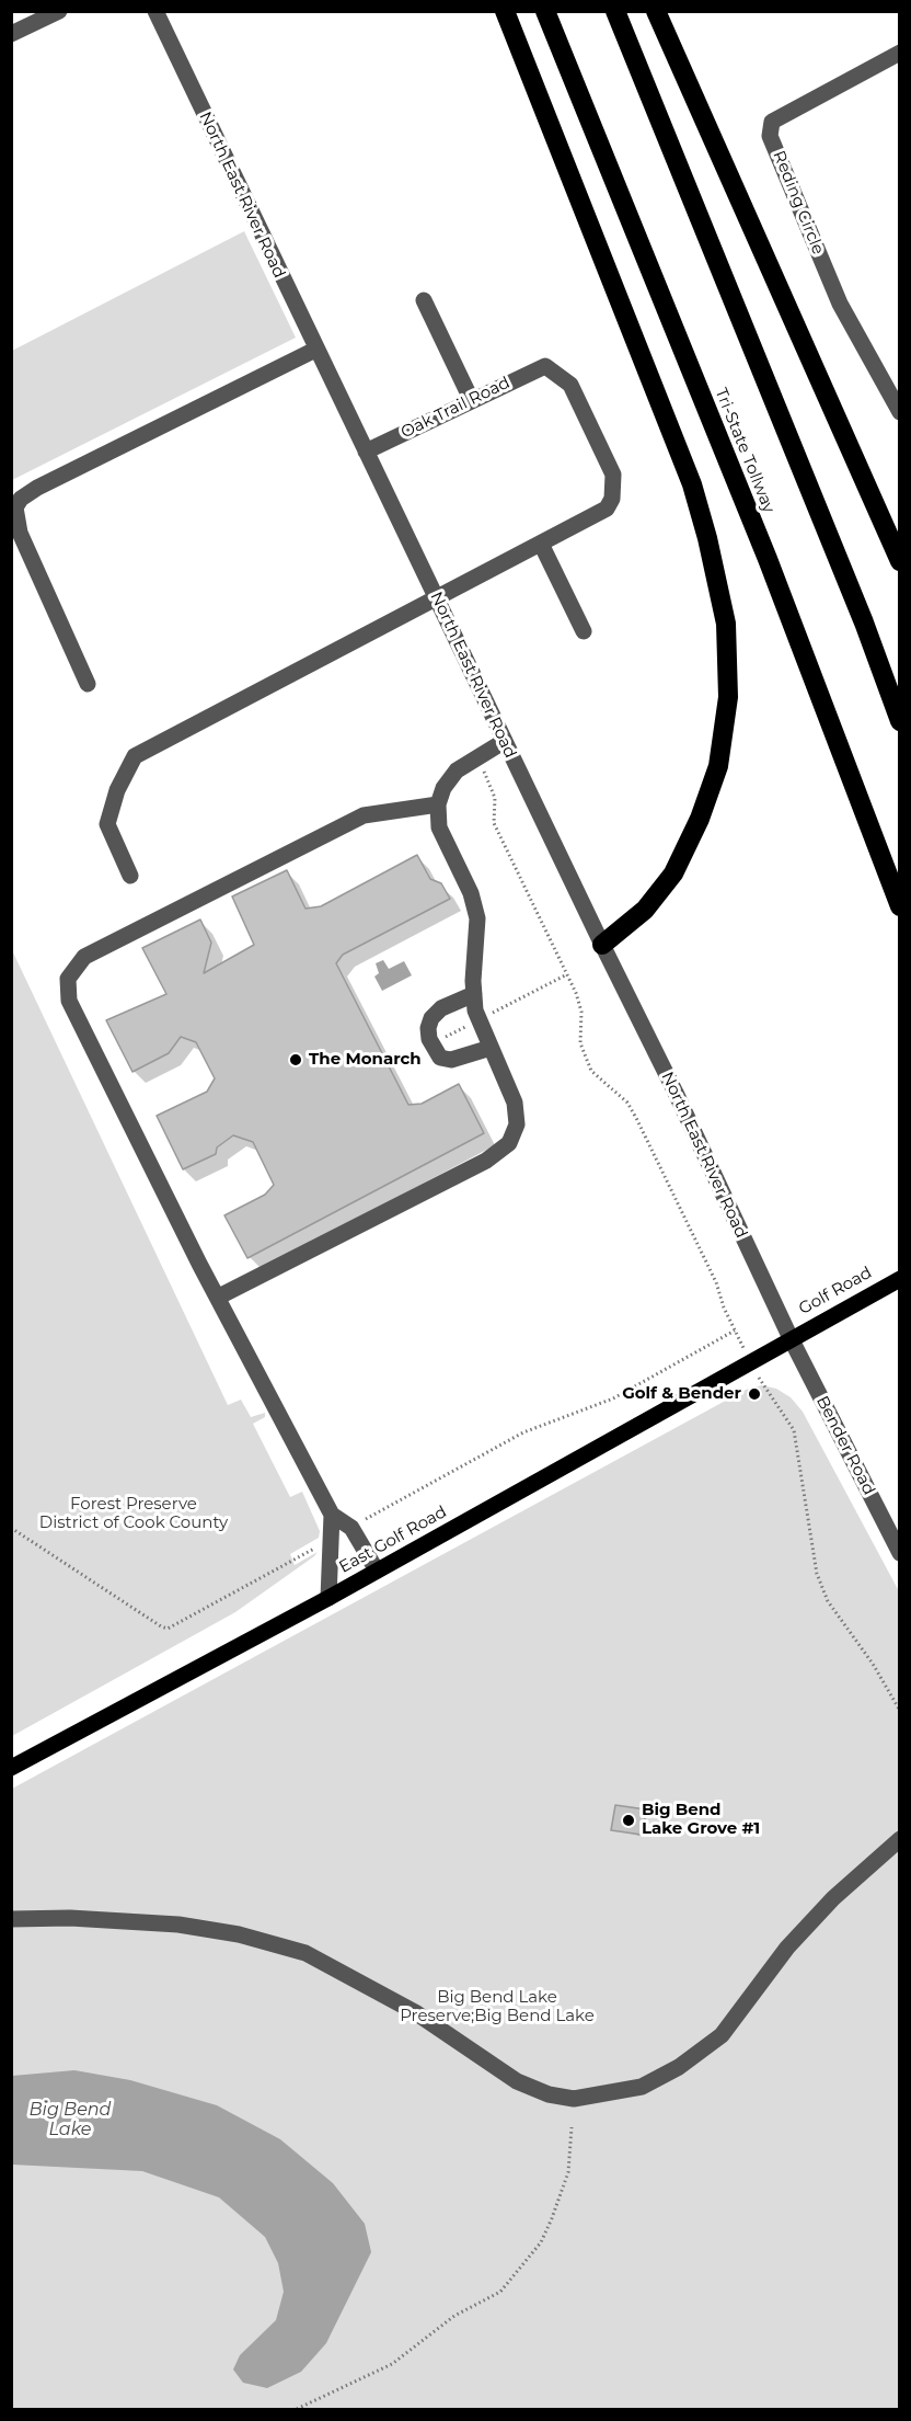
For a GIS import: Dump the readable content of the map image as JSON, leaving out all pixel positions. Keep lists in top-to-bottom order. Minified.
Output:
{"streets":{"highway":["Tri-State Tollway"],"main road":["Golf Road","East Golf Road"],"street":["North East River Road","Reding Circle","Oak Trail Road","Bender Road"]},"crossings":[["North East River Road","Oak Trail Road"],["North East River Road","Golf Road"],["North East River Road","Bender Road"],["North East River Road","East Golf Road"],["Golf Road","Bender Road"],["Golf Road","East Golf Road"],["Bender Road","East Golf Road"]],"water":["Big Bend Lake"],"parks":["Forest Preserve District of Cook County","Big Bend Lake Preserve;Big Bend Lake"],"places":["The Monarch","Golf & Bender","Big Bend Lake Grove #1"]}
